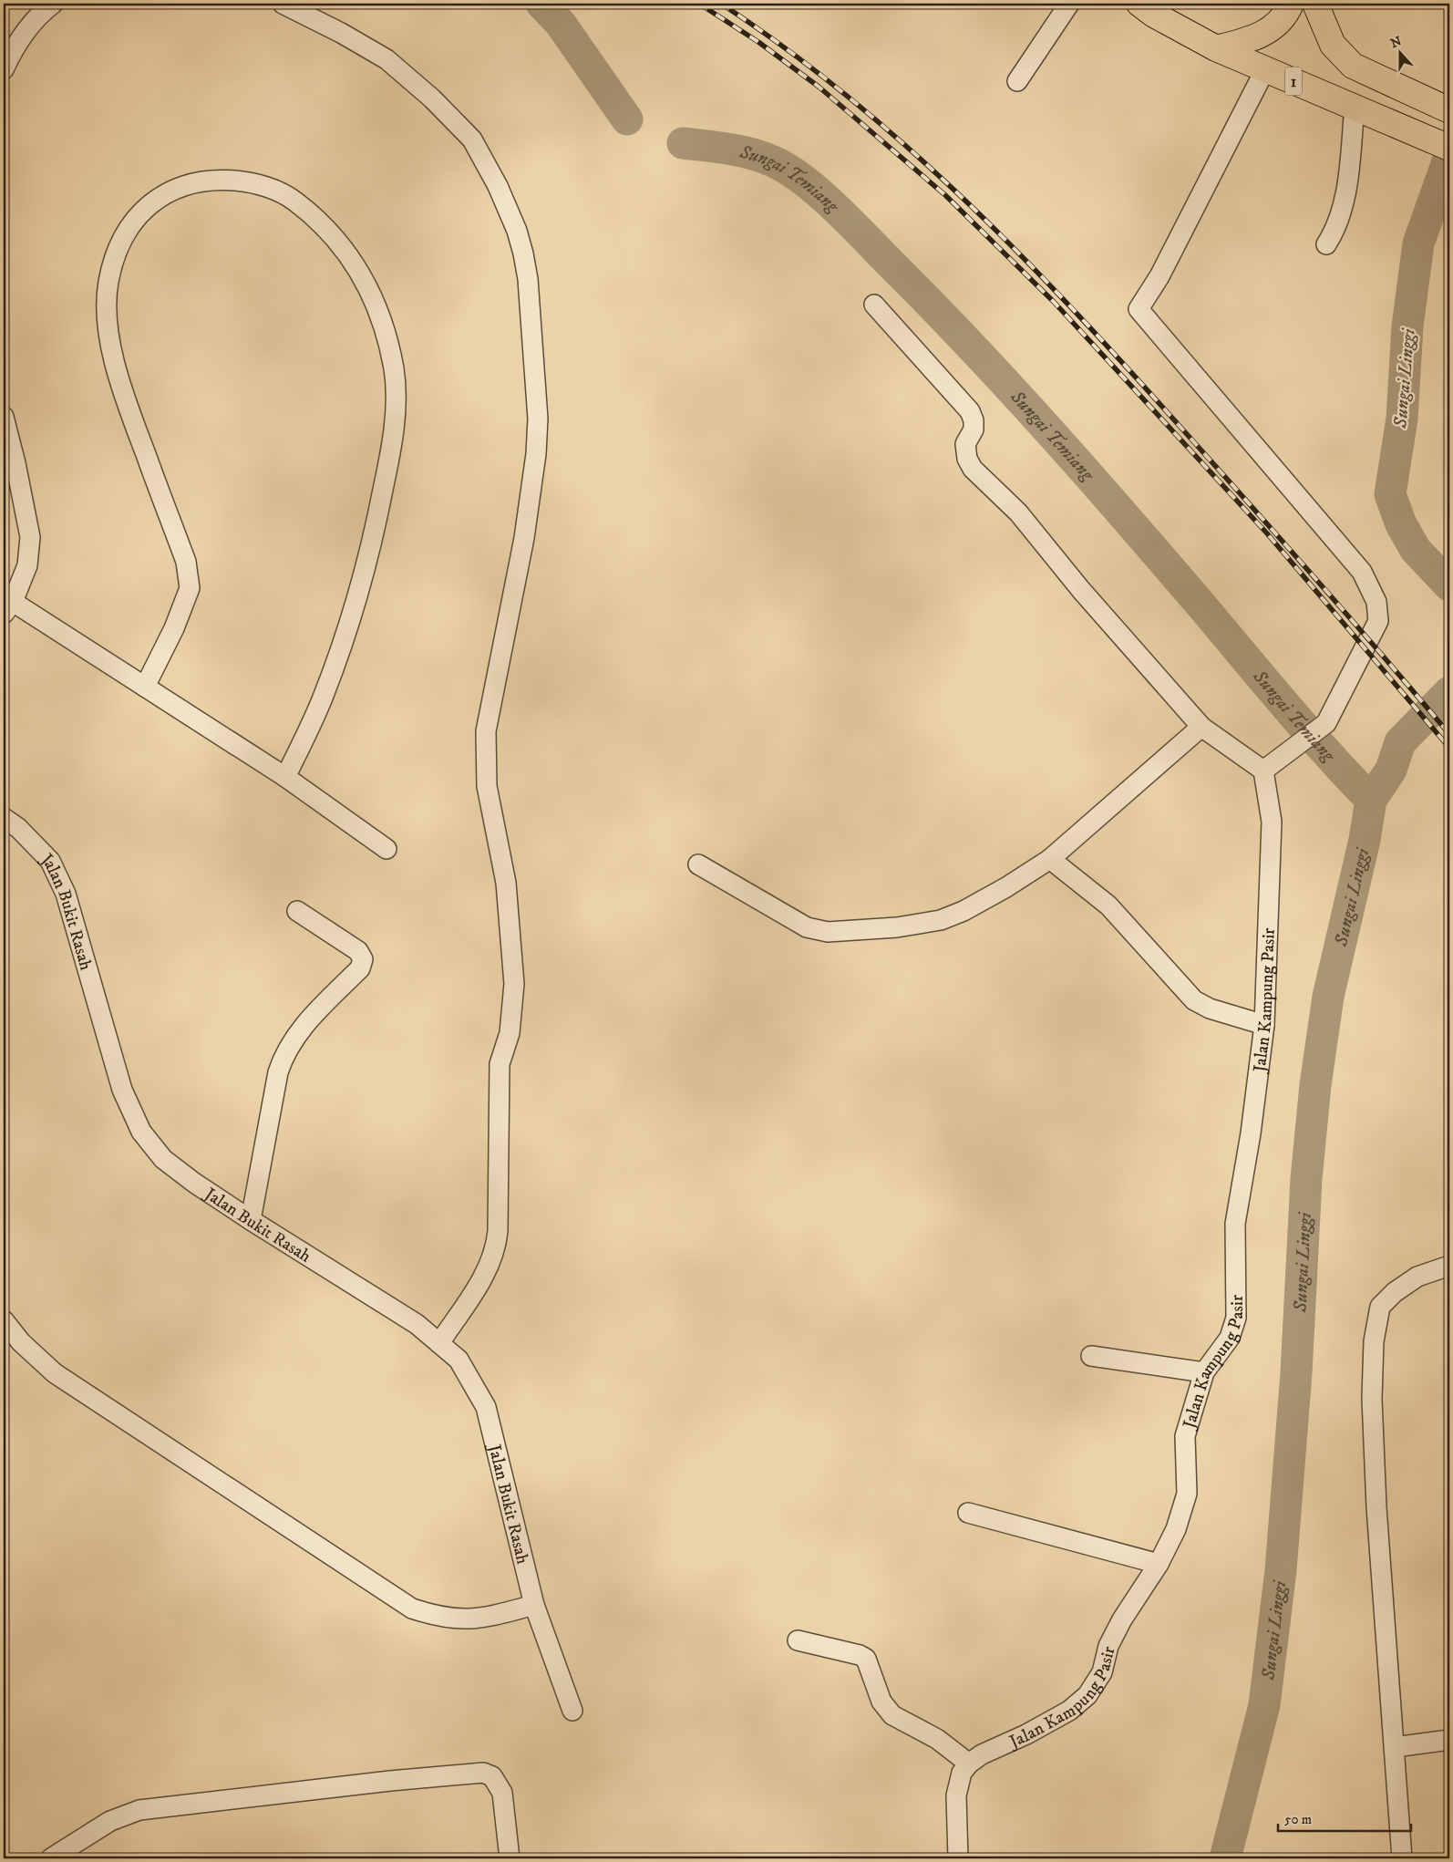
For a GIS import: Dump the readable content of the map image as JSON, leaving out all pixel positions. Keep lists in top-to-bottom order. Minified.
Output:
{"streets":{"highway":["1"],"street":["Jalan Bukit Rasah","Jalan Kampung Pasir"]},"water":["Sungai Temiang","Sungai Linggi"],"scale_bar":"50 m","north":"top"}
